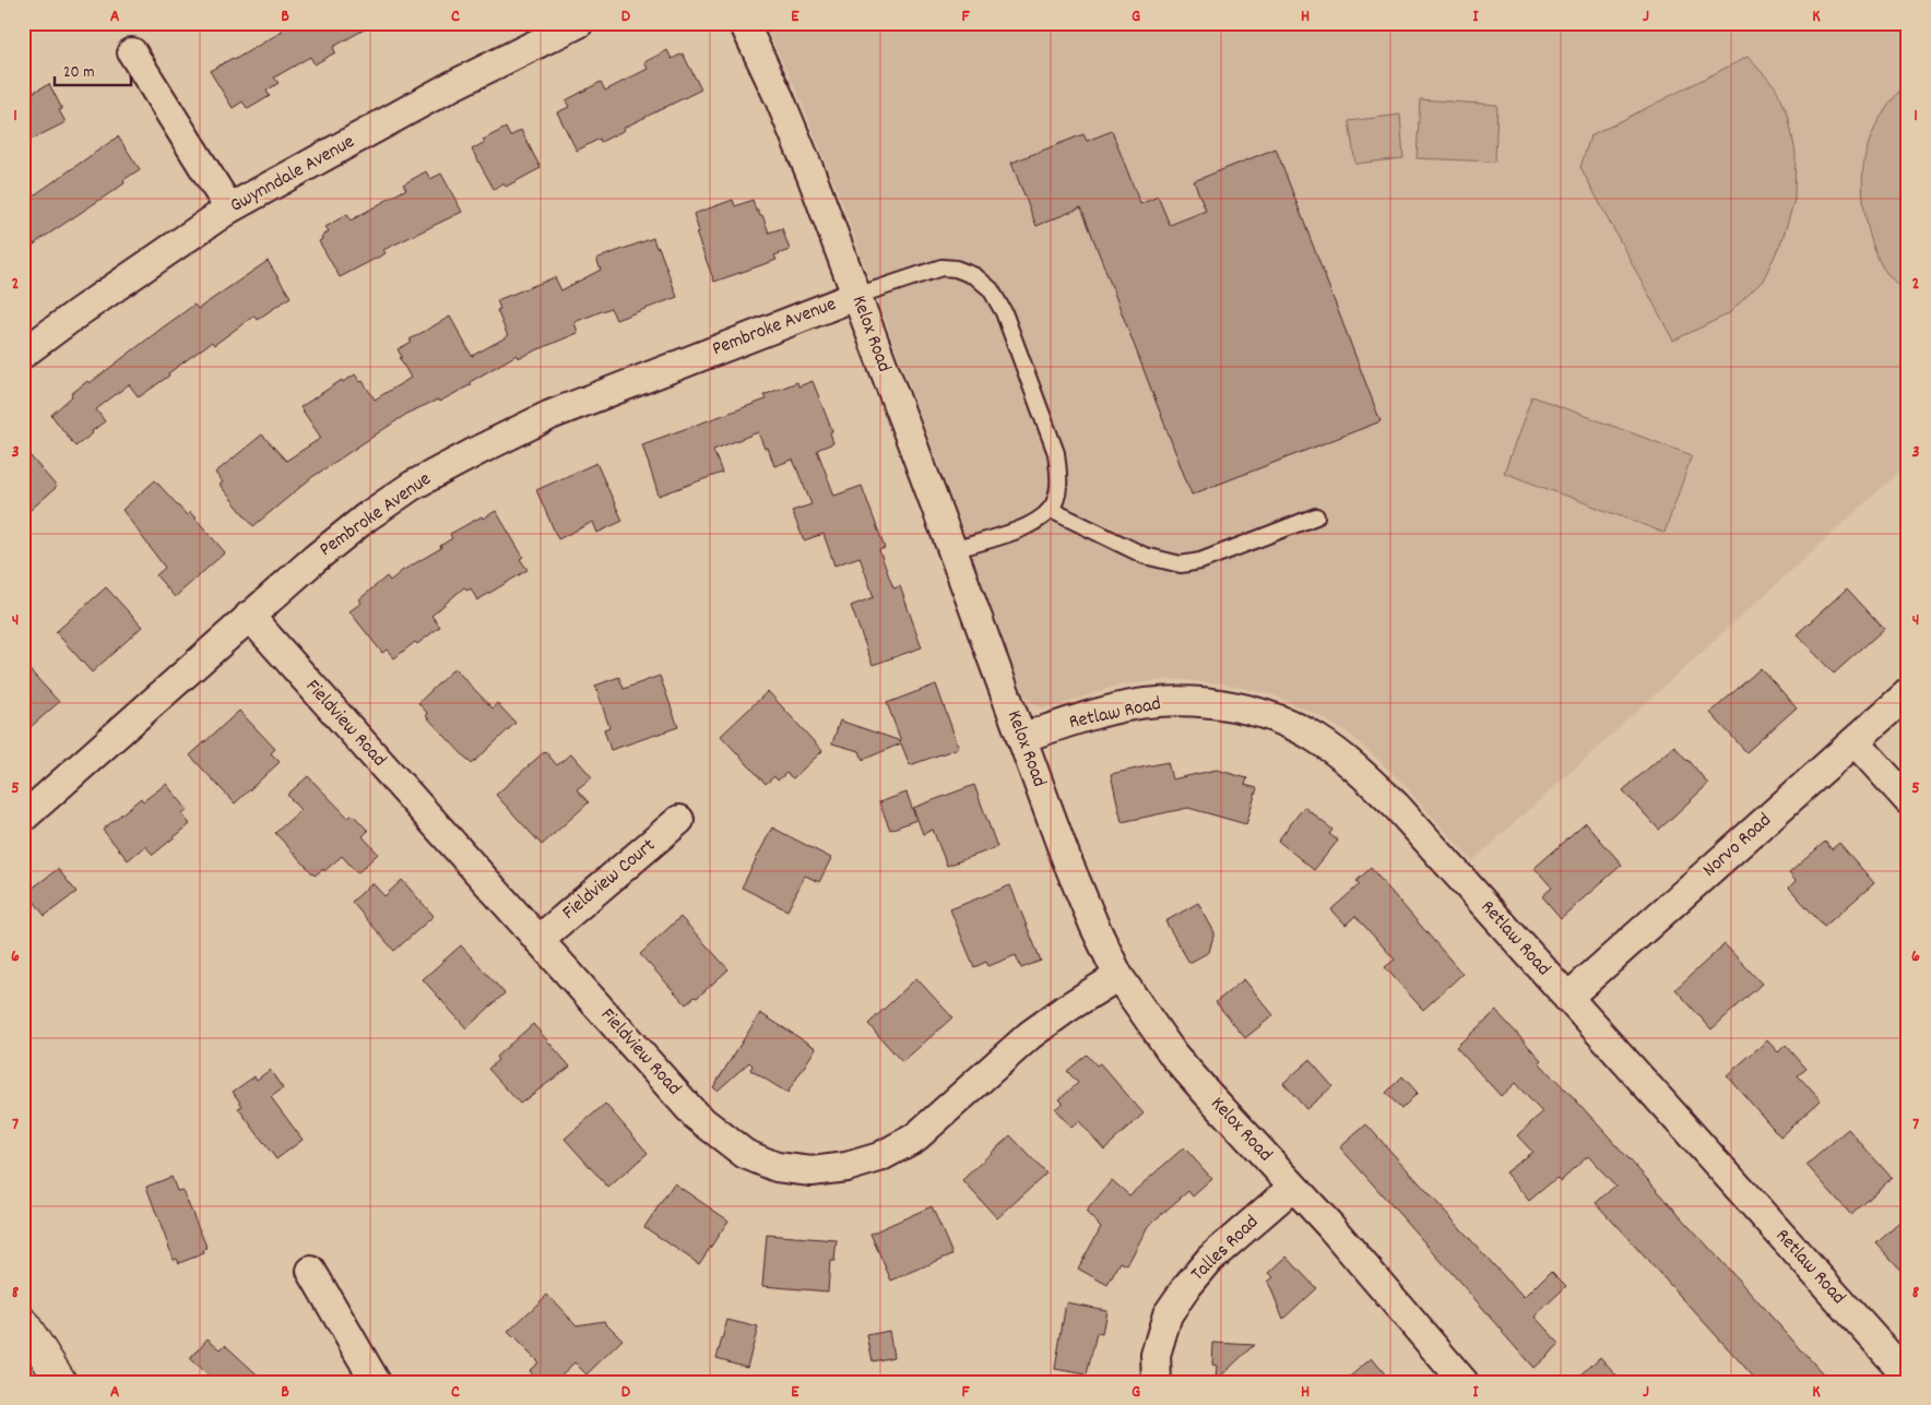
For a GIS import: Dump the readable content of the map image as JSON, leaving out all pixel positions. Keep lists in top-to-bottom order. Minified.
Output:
{"streets":{"street":["Gwynndale Avenue","Pembroke Avenue","Kelox Road","Retlaw Road","Fieldview Road","Norvo Road","Fieldview Court","Talles Road"]},"crossings":[["Pembroke Avenue","Kelox Road"],["Pembroke Avenue","Fieldview Road"],["Kelox Road","Retlaw Road"],["Kelox Road","Fieldview Road"],["Kelox Road","Talles Road"],["Retlaw Road","Norvo Road"],["Fieldview Road","Fieldview Court"]],"scale_bar":"20 m","grid":{"columns":["A","B","C","D","E","F","G","H","I","J","K"],"rows":["1","2","3","4","5","6","7","8"]}}
